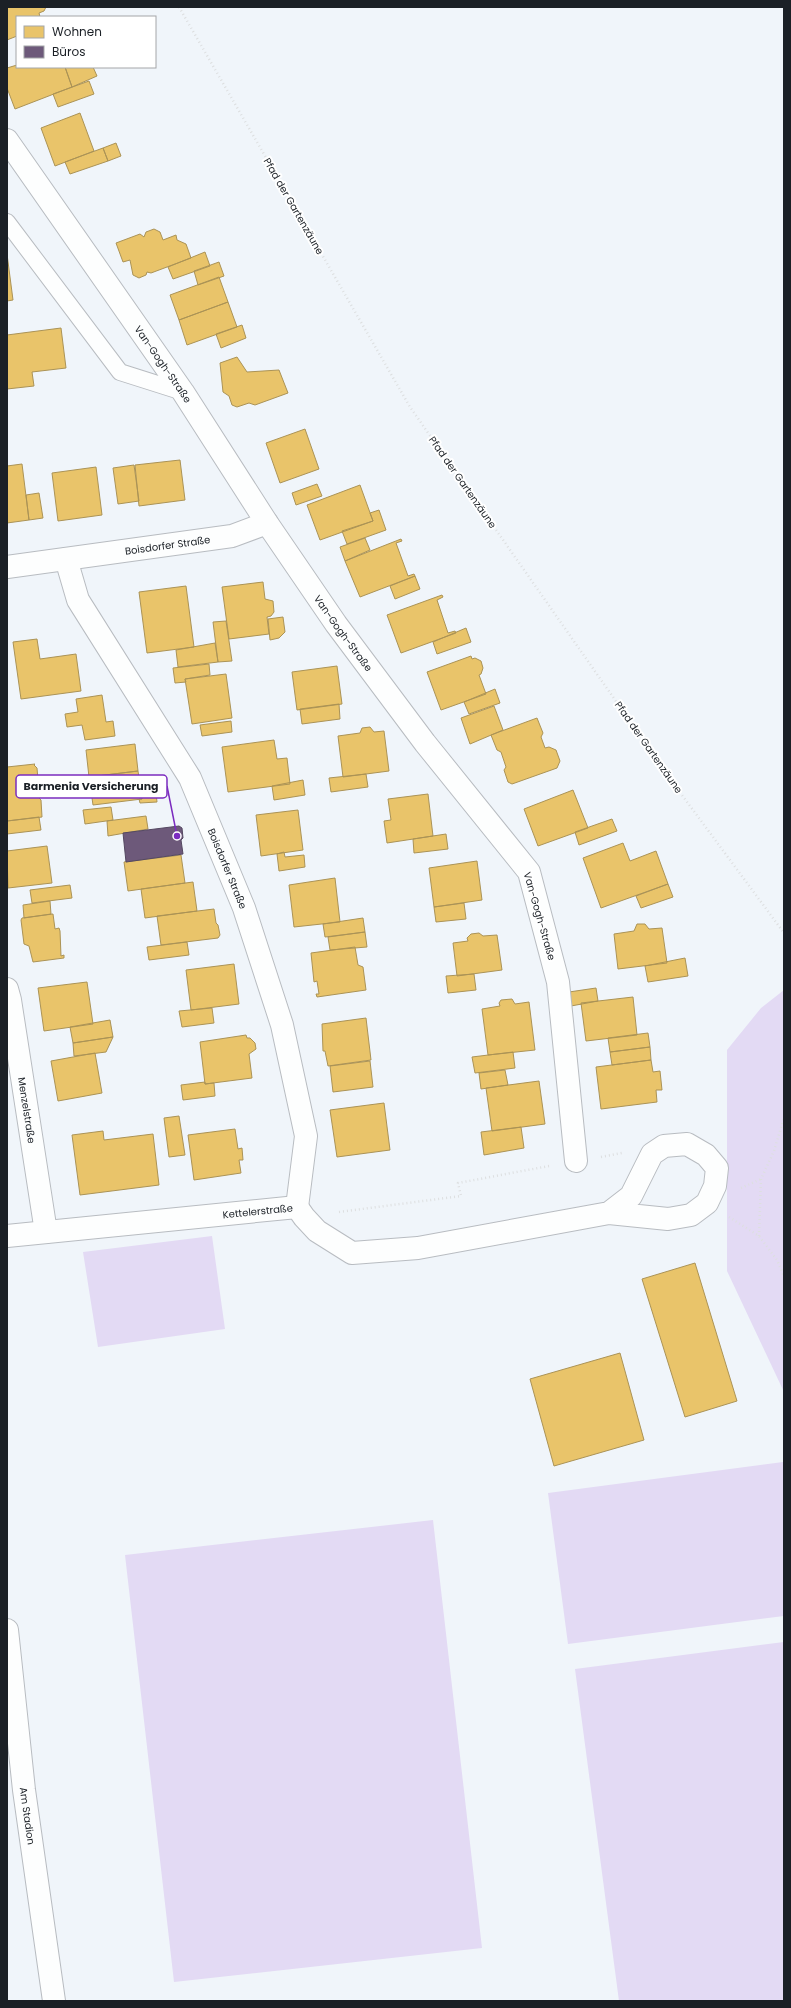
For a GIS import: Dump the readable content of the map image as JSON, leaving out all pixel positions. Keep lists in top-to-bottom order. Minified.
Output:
{"streets":{"street":["Van-Gogh-Straße","Boisdorfer Straße","Menzelstraße","Kettelerstraße","Am Stadion"],"path":["Pfad der Gartenzäune"]},"crossings":[["Van-Gogh-Straße","Boisdorfer Straße"],["Boisdorfer Straße","Kettelerstraße"],["Menzelstraße","Kettelerstraße"]],"places":["Barmenia Versicherung"],"legend":["Wohnen","Büros"]}
